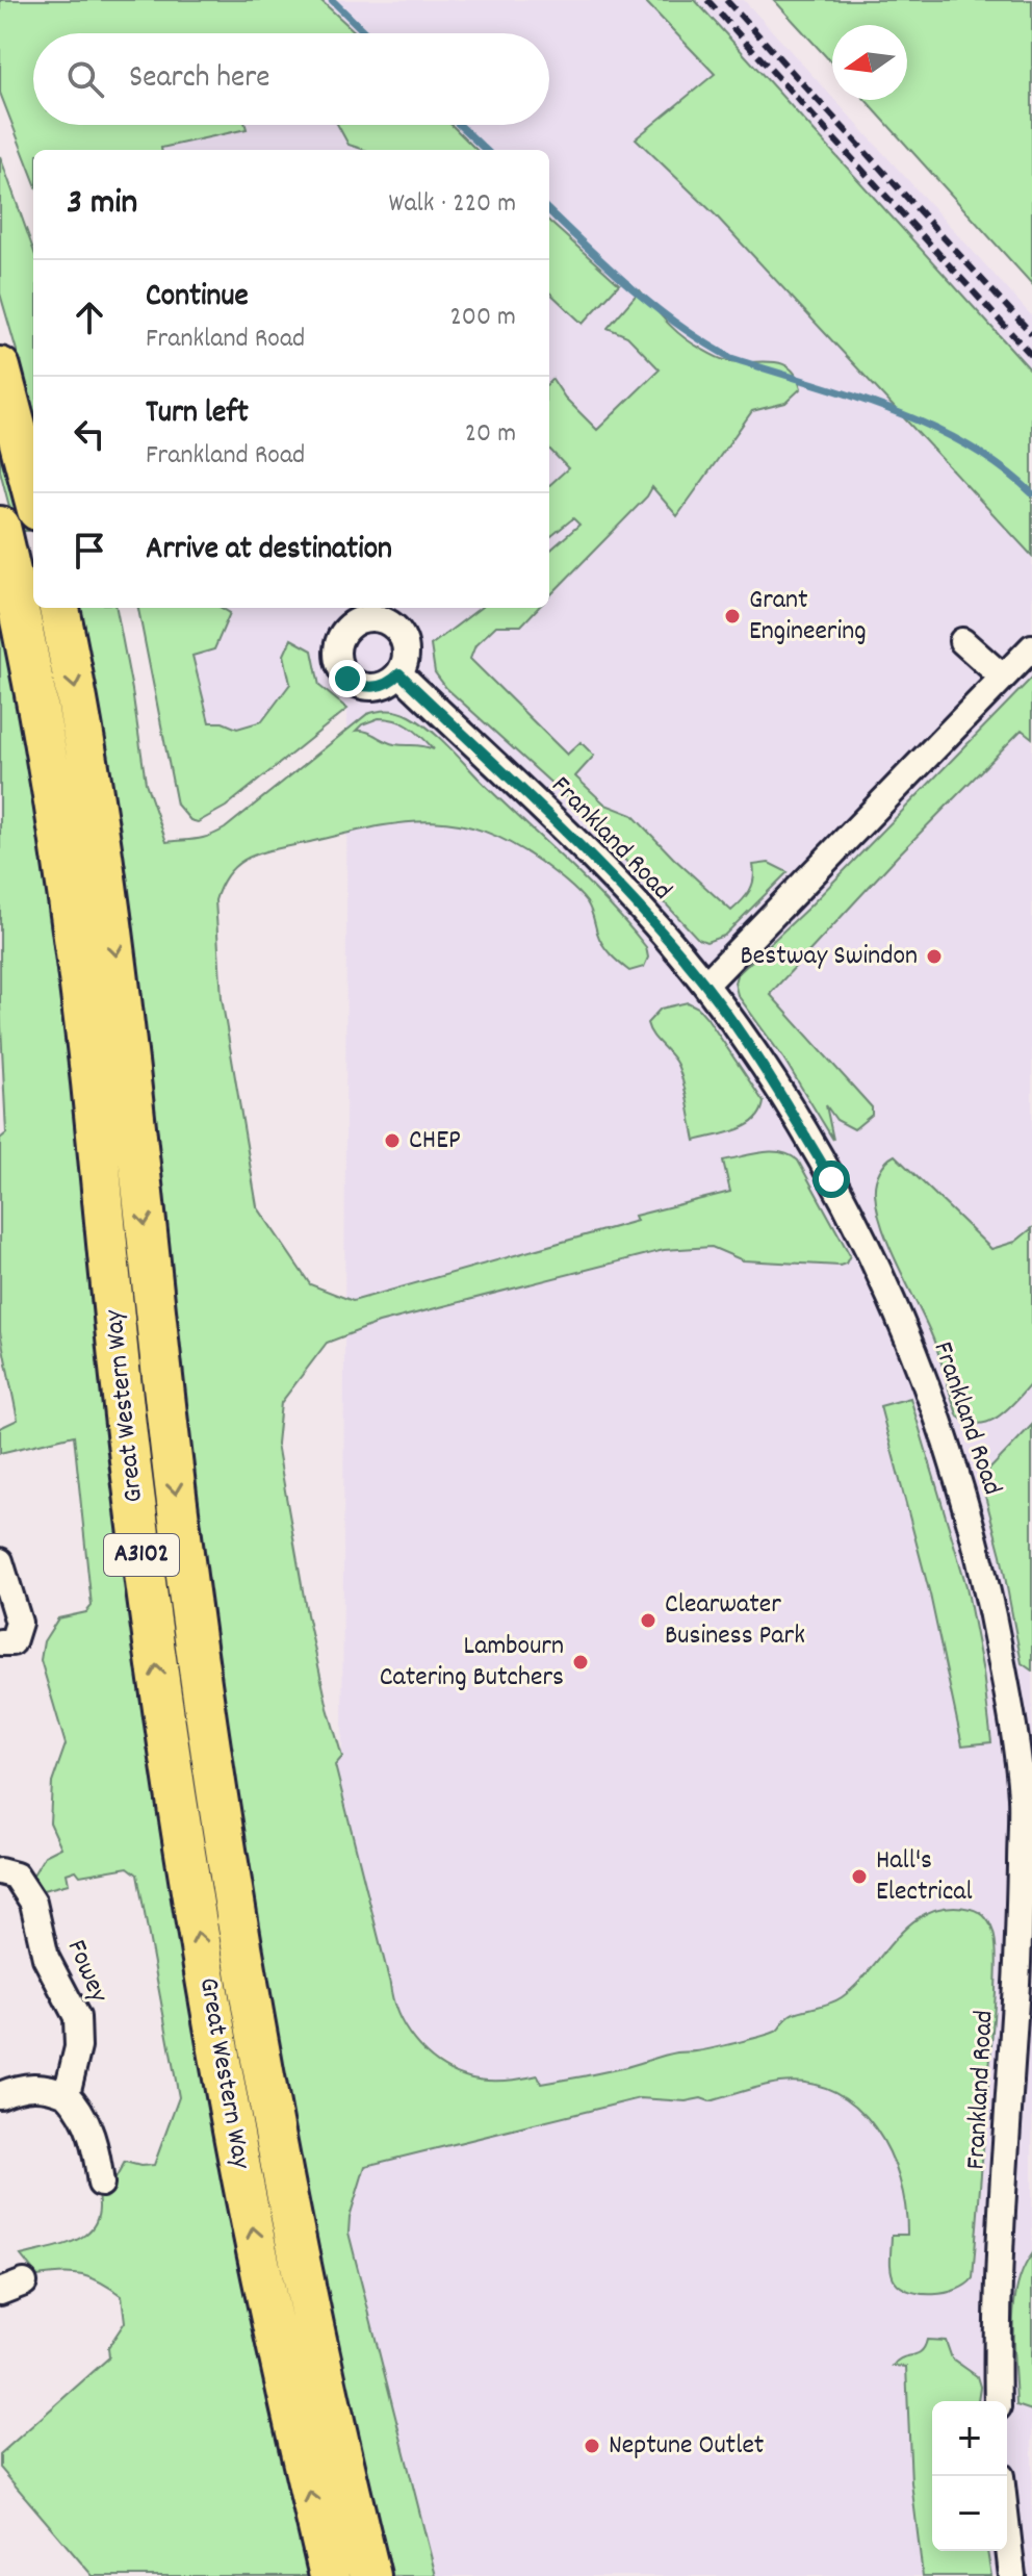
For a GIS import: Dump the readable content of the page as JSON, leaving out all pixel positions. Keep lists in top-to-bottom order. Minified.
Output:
{"streets":{"main road":["Great Western Way","A3102"],"street":["Frankland Road","Fowey"]},"places":["Grant Engineering","Bestway Swindon","CHEP","Clearwater Business Park","Lambourn Catering Butchers","Hall's Electrical","Neptune Outlet"],"north":"left","page":{"search":"Search here","heading":["3 min","Walk · 220 m"],"list":[["Continue","Frankland Road","200 m"],["Turn left","Frankland Road","20 m"],"Arrive at destination"],"map_buttons":["+","−"]}}
